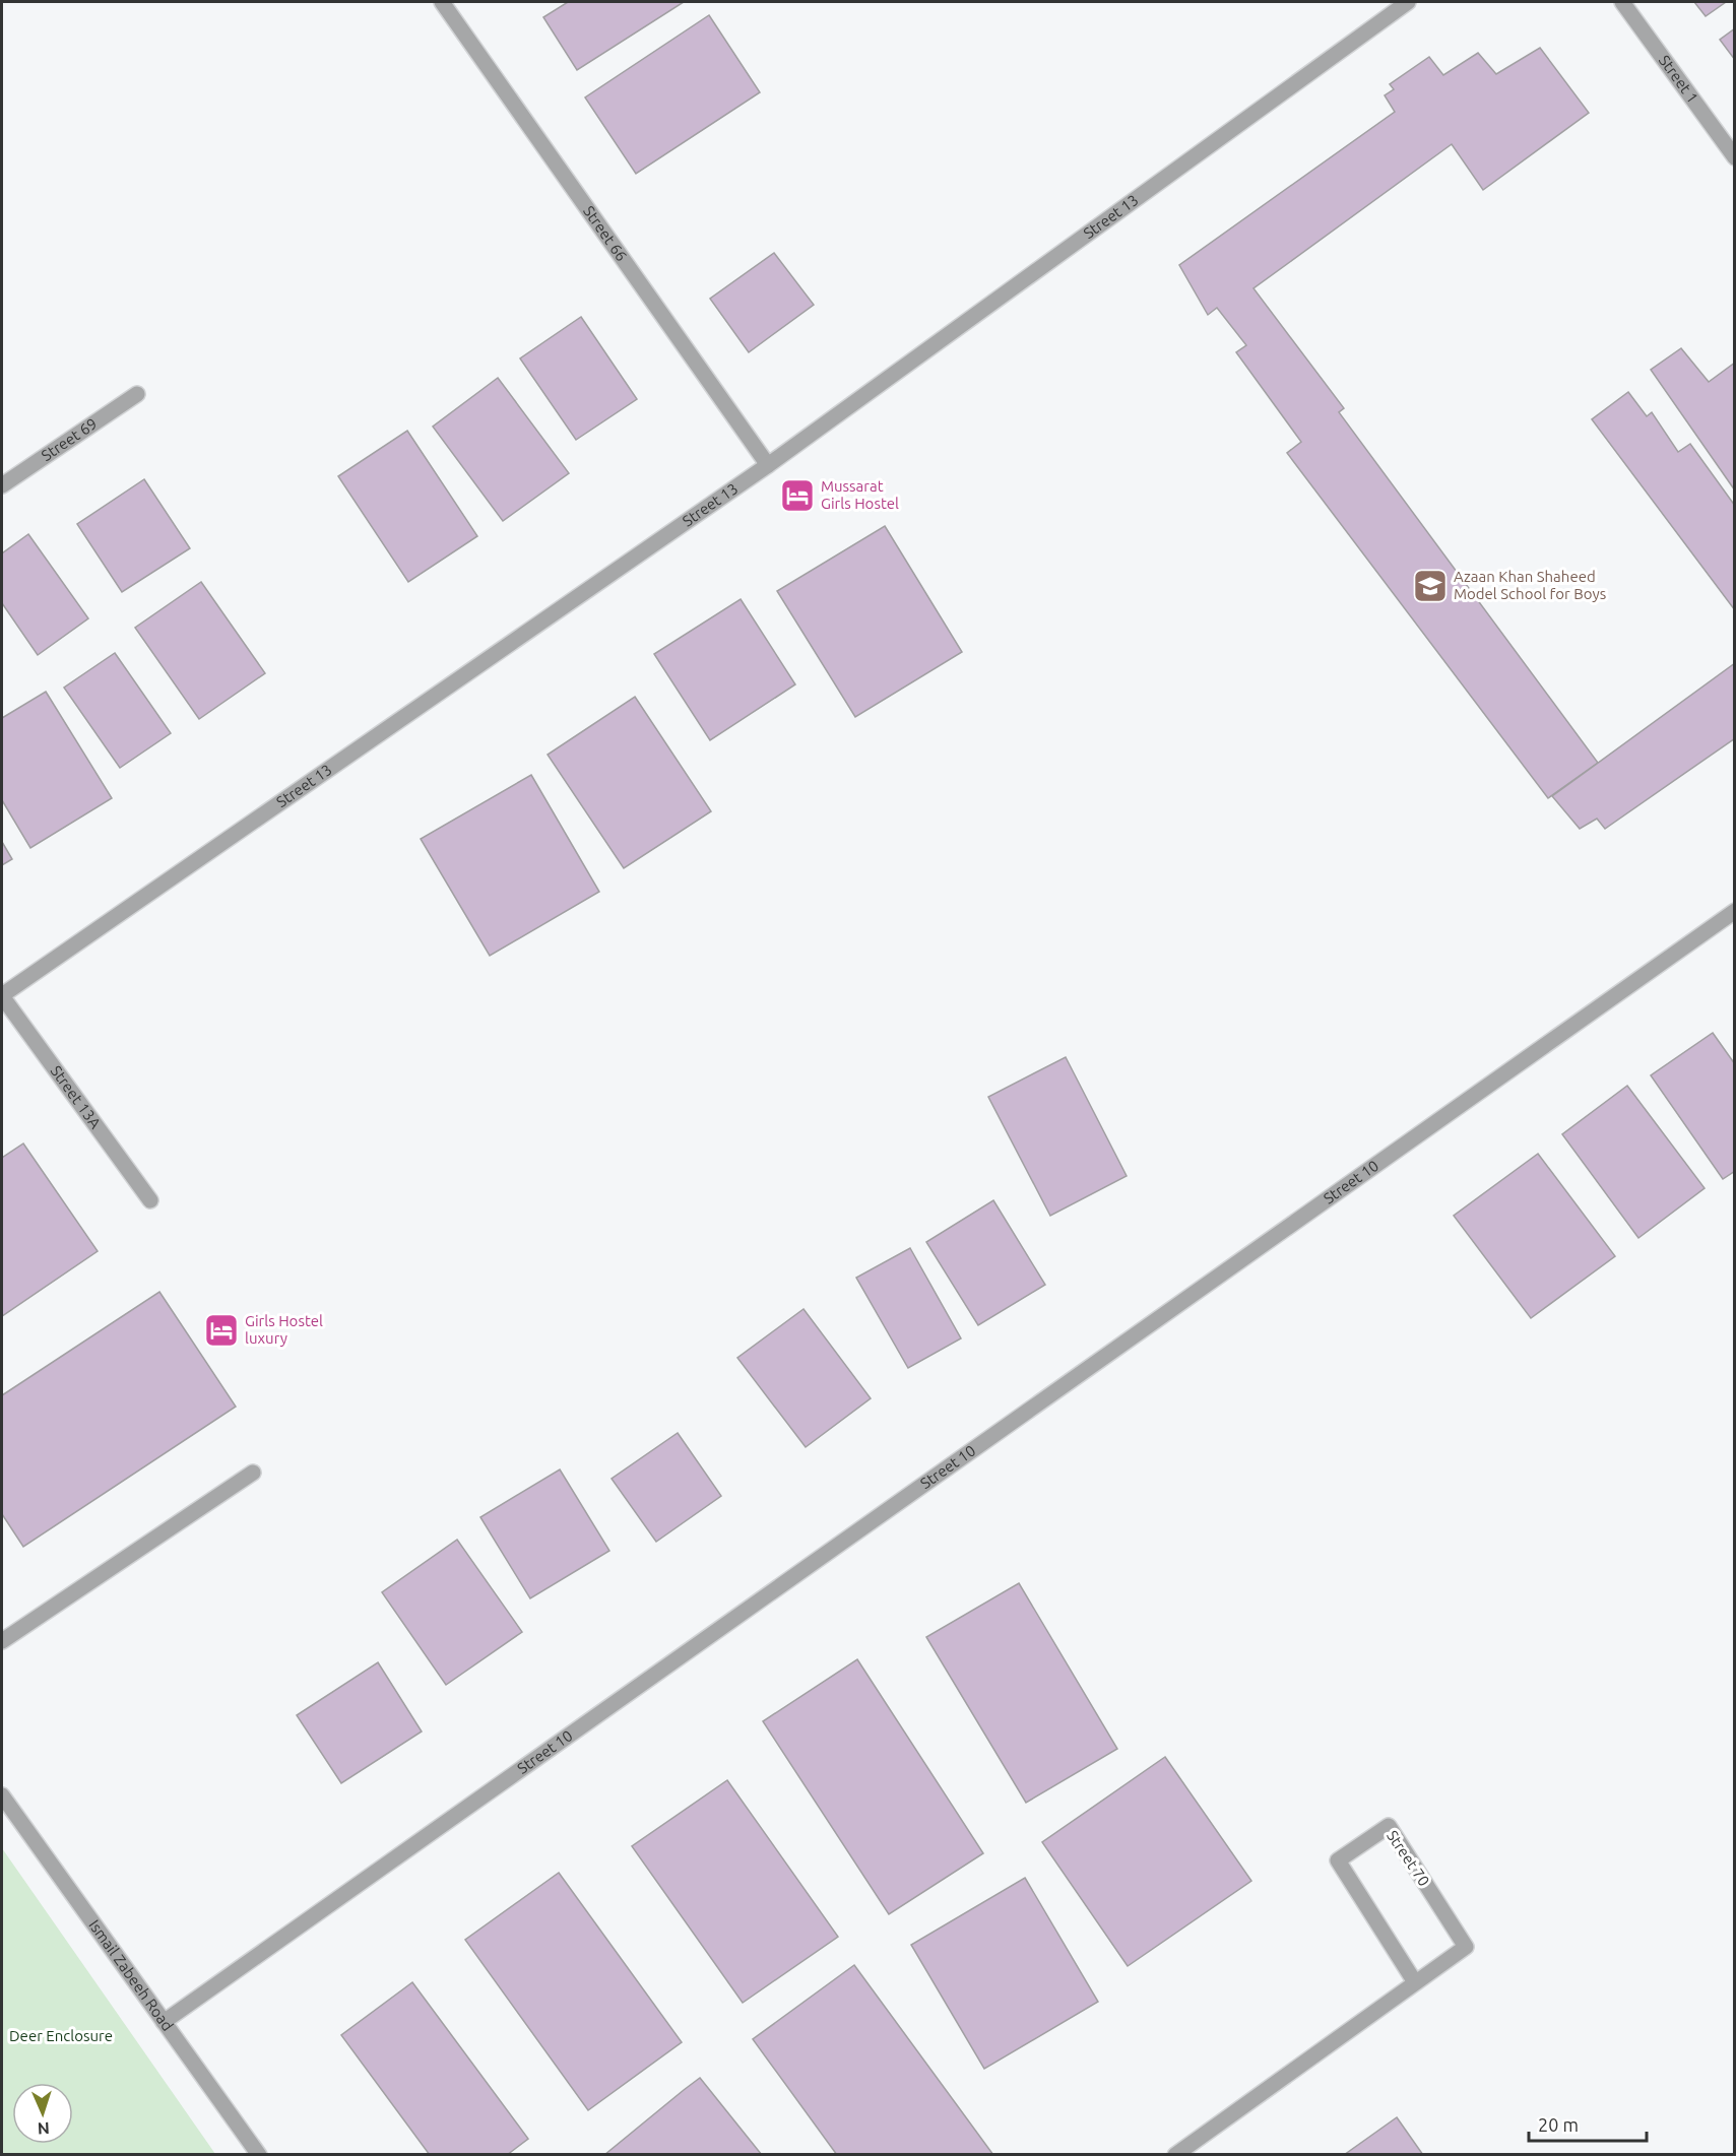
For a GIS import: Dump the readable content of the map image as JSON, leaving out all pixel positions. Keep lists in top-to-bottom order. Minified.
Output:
{"streets":{"street":["Street 1","Street 13","Street 66","Street 69","Street 13A","Street 10","Street 70","Ismail Zabeeh Road"]},"crossings":[["Street 13","Street 66"],["Street 13","Street 13A"],["Street 10","Ismail Zabeeh Road"]],"parks":["Deer Enclosure"],"places":{"hotel":["Mussarat Girls Hostel","Girls Hostel luxury"],"school or university":["Azaan Khan Shaheed Model School for Boys"]},"scale_bar":"20 m","north":"bottom"}
